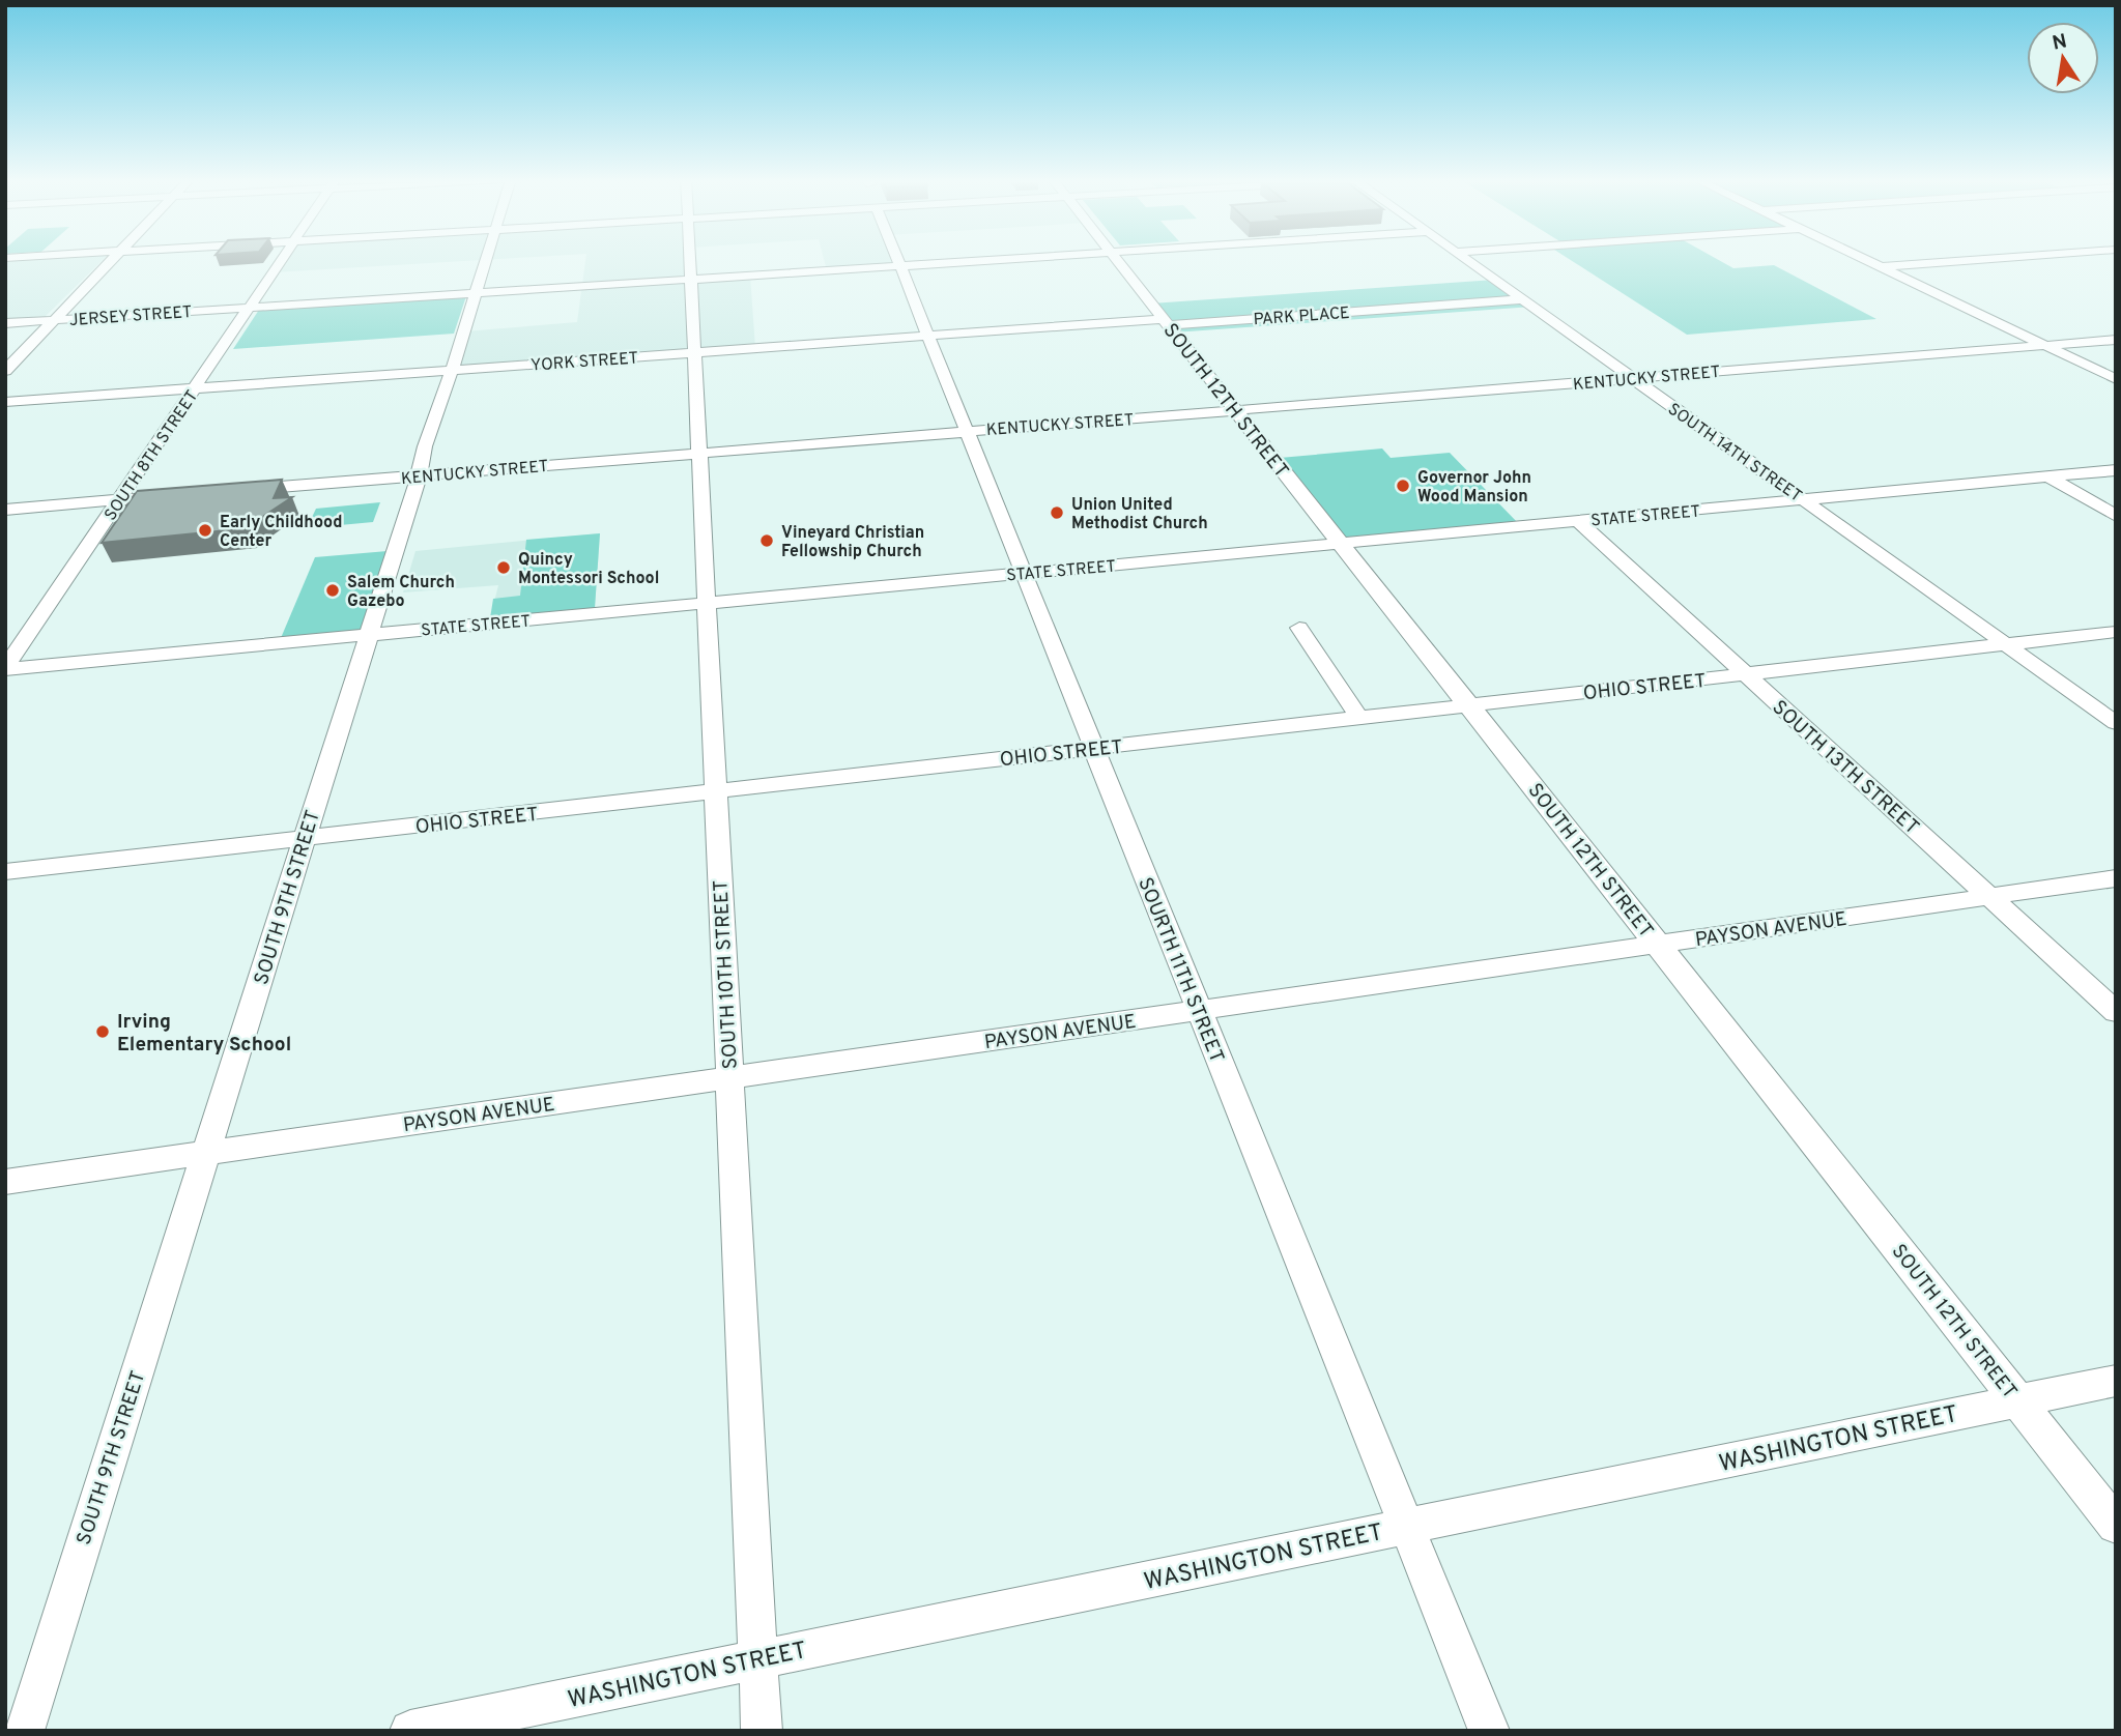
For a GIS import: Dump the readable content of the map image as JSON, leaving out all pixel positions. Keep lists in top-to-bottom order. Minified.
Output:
{"streets":{"street":["JERSEY STREET","PARK PLACE","YORK STREET","KENTUCKY STREET","SOUTH 12TH STREET","SOUTH 14TH STREET","SOUTH 8TH STREET","STATE STREET","OHIO STREET","SOUTH 13TH STREET","SOUTH 9TH STREET","PAYSON AVENUE","SOURTH 11TH STREET","SOUTH 10TH STREET","WASHINGTON STREET"]},"crossings":[["JERSEY STREET","SOUTH 8TH STREET"],["JERSEY STREET","SOUTH 9TH STREET"],["JERSEY STREET","SOURTH 11TH STREET"],["JERSEY STREET","SOUTH 10TH STREET"],["PARK PLACE","YORK STREET"],["PARK PLACE","SOUTH 12TH STREET"],["PARK PLACE","SOUTH 14TH STREET"],["YORK STREET","SOUTH 12TH STREET"],["YORK STREET","SOUTH 8TH STREET"],["YORK STREET","SOUTH 9TH STREET"],["YORK STREET","SOURTH 11TH STREET"],["YORK STREET","SOUTH 10TH STREET"],["KENTUCKY STREET","SOUTH 12TH STREET"],["KENTUCKY STREET","SOUTH 14TH STREET"],["KENTUCKY STREET","SOUTH 9TH STREET"],["KENTUCKY STREET","SOURTH 11TH STREET"],["KENTUCKY STREET","SOUTH 10TH STREET"],["SOUTH 12TH STREET","STATE STREET"],["SOUTH 12TH STREET","OHIO STREET"],["SOUTH 12TH STREET","PAYSON AVENUE"],["SOUTH 12TH STREET","WASHINGTON STREET"],["SOUTH 14TH STREET","STATE STREET"],["SOUTH 14TH STREET","OHIO STREET"],["SOUTH 8TH STREET","STATE STREET"],["STATE STREET","SOUTH 13TH STREET"],["STATE STREET","SOUTH 9TH STREET"],["STATE STREET","SOURTH 11TH STREET"],["STATE STREET","SOUTH 10TH STREET"],["OHIO STREET","SOUTH 13TH STREET"],["OHIO STREET","SOUTH 9TH STREET"],["OHIO STREET","SOURTH 11TH STREET"],["OHIO STREET","SOUTH 10TH STREET"],["SOUTH 13TH STREET","PAYSON AVENUE"],["SOUTH 9TH STREET","PAYSON AVENUE"],["PAYSON AVENUE","SOURTH 11TH STREET"],["PAYSON AVENUE","SOUTH 10TH STREET"],["SOURTH 11TH STREET","WASHINGTON STREET"],["SOUTH 10TH STREET","WASHINGTON STREET"]],"places":["Governor John Wood Mansion","Union United Methodist Church","Early Childhood Center","Vineyard Christian Fellowship Church","Quincy Montessori School","Salem Church Gazebo","Irving Elementary School"],"north":"top"}
